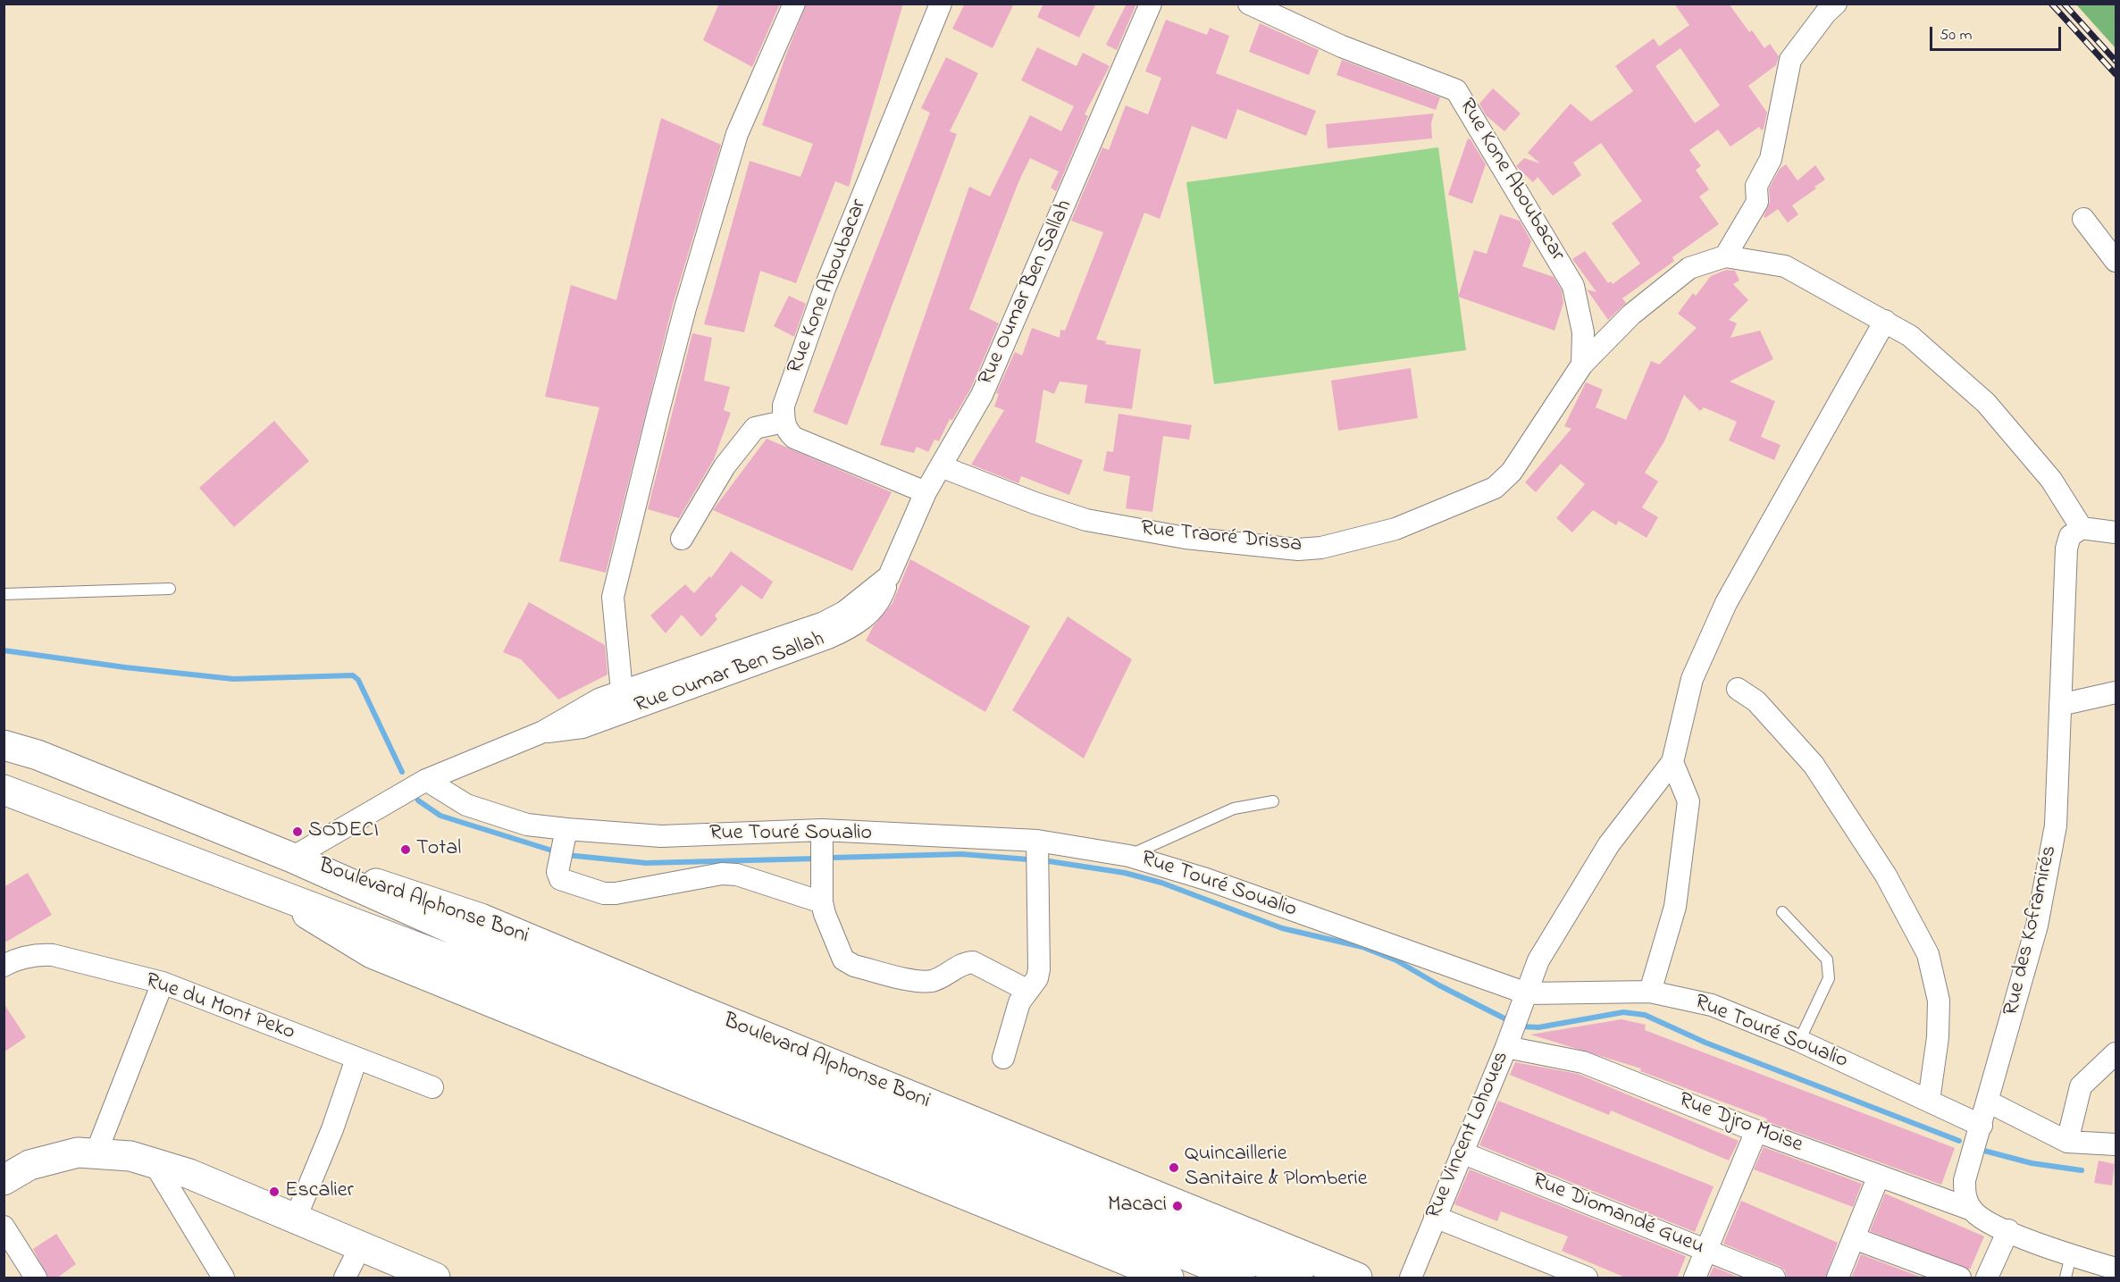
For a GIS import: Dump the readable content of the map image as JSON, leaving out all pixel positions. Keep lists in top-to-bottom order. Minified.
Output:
{"streets":{"main road":["Boulevard Alphonse Boni"],"street":["Rue Kone Aboubacar","Rue Oumar Ben Sallah","Rue Traoré Drissa","Rue Touré Soualio","Rue des Koframirés","Rue du Mont Peko","Rue Djro Moise","Rue Vincent Lohoues","Rue Diomandé Gueu"]},"crossings":[["Rue Kone Aboubacar","Rue Traoré Drissa"],["Rue Oumar Ben Sallah","Rue Traoré Drissa"],["Rue Oumar Ben Sallah","Rue Touré Soualio"],["Rue Oumar Ben Sallah","Boulevard Alphonse Boni"],["Rue Touré Soualio","Rue des Koframirés"],["Rue Touré Soualio","Rue Vincent Lohoues"],["Rue des Koframirés","Rue Djro Moise"],["Rue Djro Moise","Rue Vincent Lohoues"],["Rue Vincent Lohoues","Rue Diomandé Gueu"]],"places":["SODECI","Total","Quincaillerie Sanitaire & Plomberie","Escalier","Macaci"],"scale_bar":"50 m"}
